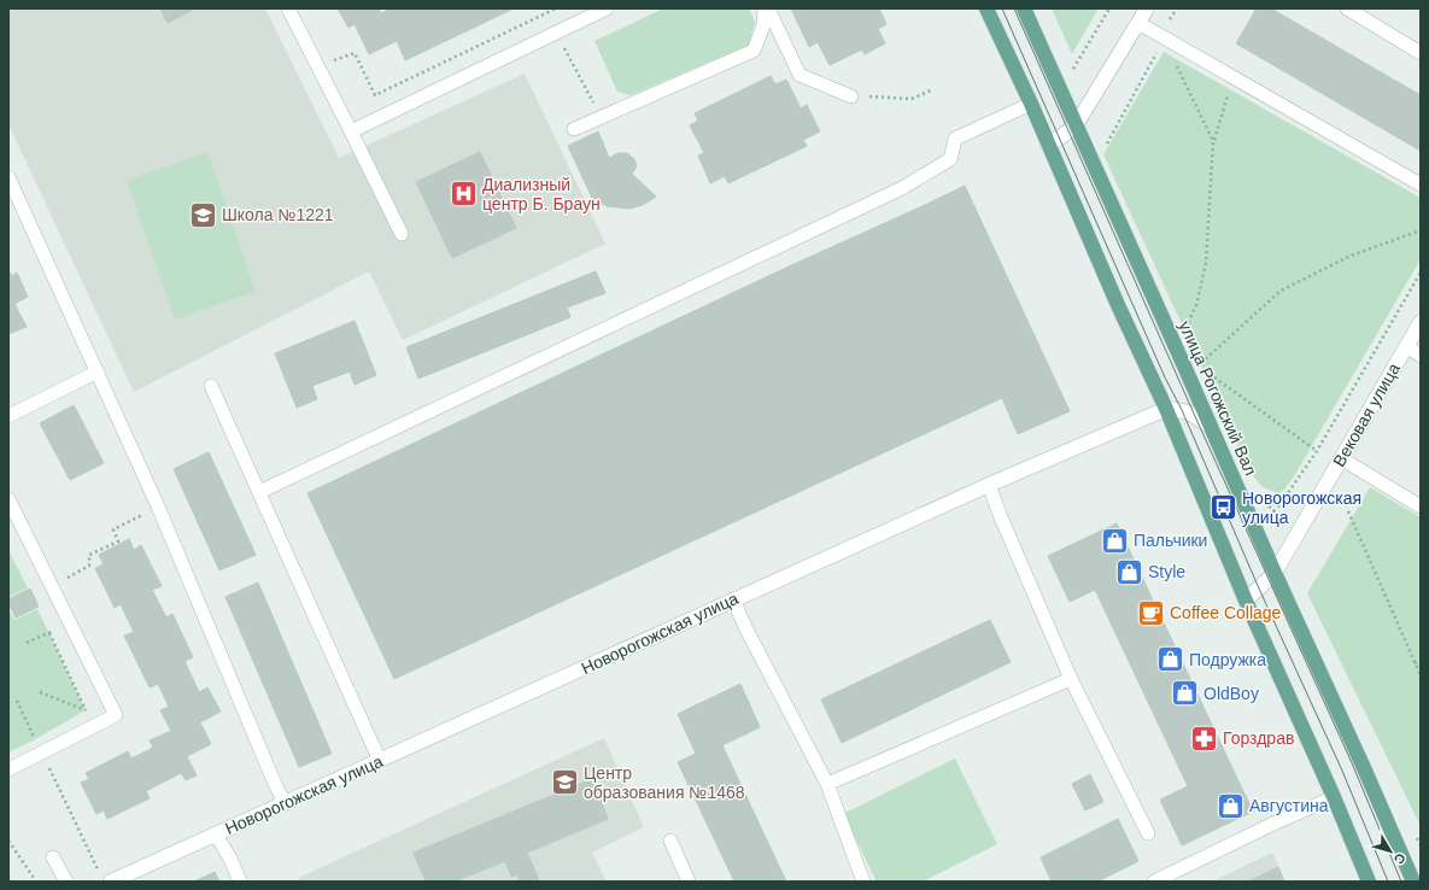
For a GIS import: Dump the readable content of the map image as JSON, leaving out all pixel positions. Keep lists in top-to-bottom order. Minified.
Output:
{"streets":{"main road":["улица Рогожский Вал"],"street":["Вековая улица","Новорогожская улица"]},"crossings":[["улица Рогожский Вал","Вековая улица"]],"places":{"hospital":["Диализный центр Б. Браун"],"school or university":["Школа №1221","Центр образования №1468"],"bus stop":["Новорогожская улица"],"shop":["Пальчики","Style","Подружка","OldBoy","Августина"],"cafe":["Coffee Collage"],"pharmacy":["Горздрав"]},"north":"bottom right"}
